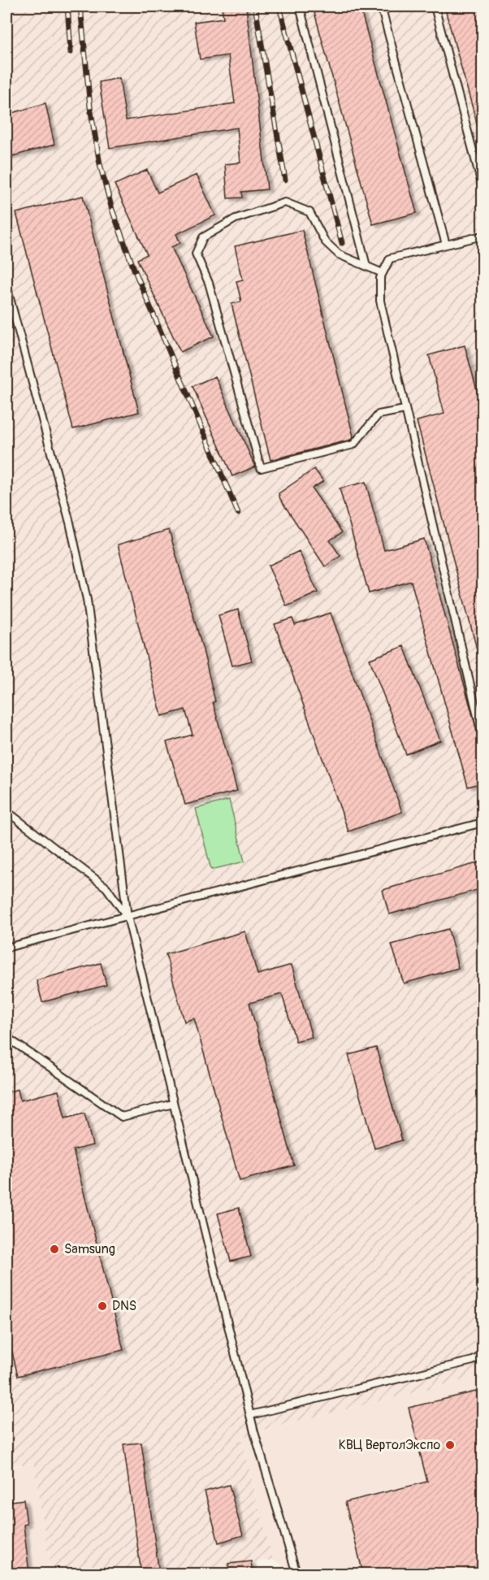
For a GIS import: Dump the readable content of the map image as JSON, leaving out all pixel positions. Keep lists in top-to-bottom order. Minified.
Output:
{"places":["Samsung","DNS","КВЦ ВертолЭкспо"]}
